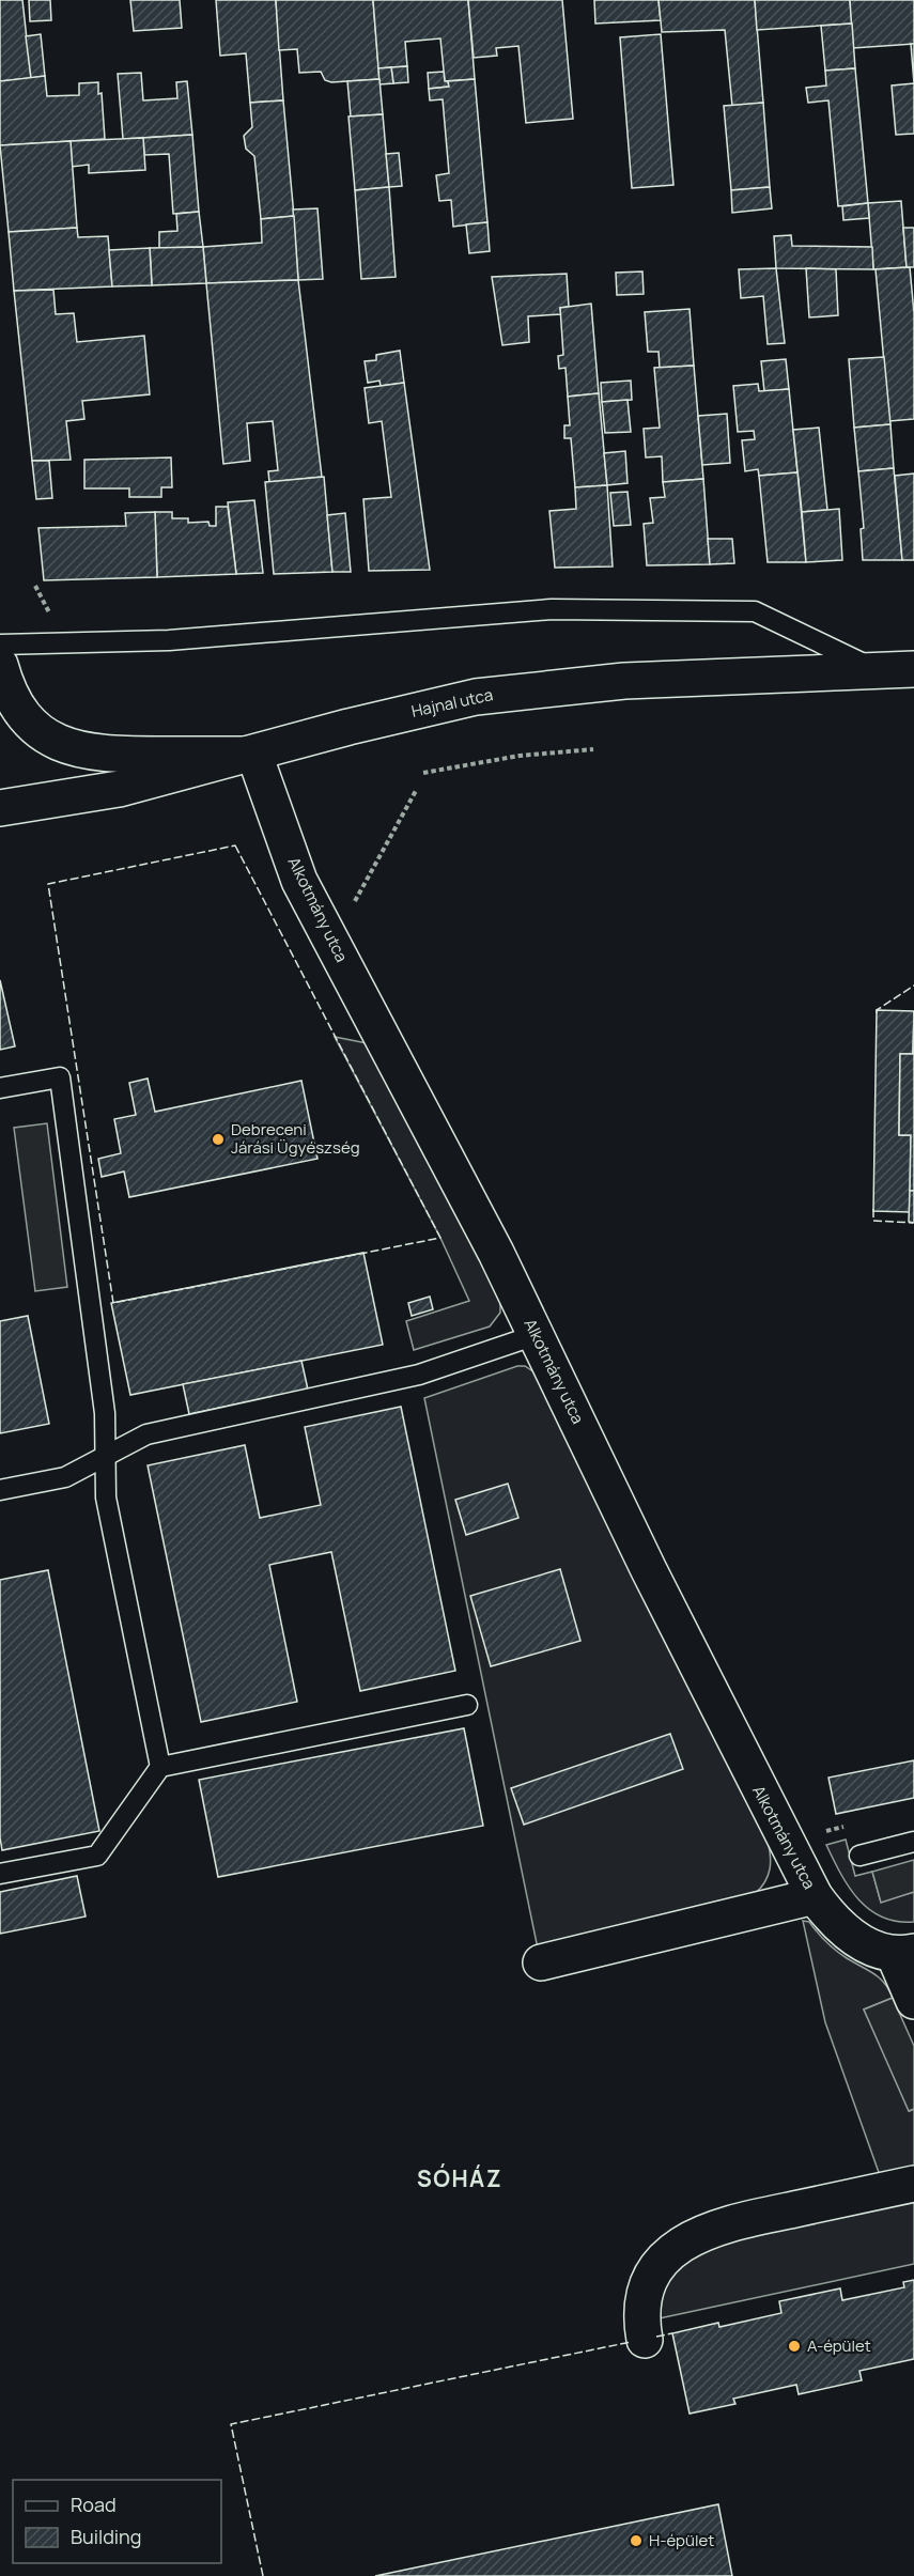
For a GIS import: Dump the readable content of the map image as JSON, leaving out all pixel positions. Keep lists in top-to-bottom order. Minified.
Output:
{"streets":{"street":["Hajnal utca","Alkotmány utca"]},"crossings":[["Hajnal utca","Alkotmány utca"]],"districts":["SÓHÁZ"],"places":["Debreceni Járási Ügyészség","A-épület","H-épület"],"legend":["Road","Building"]}
